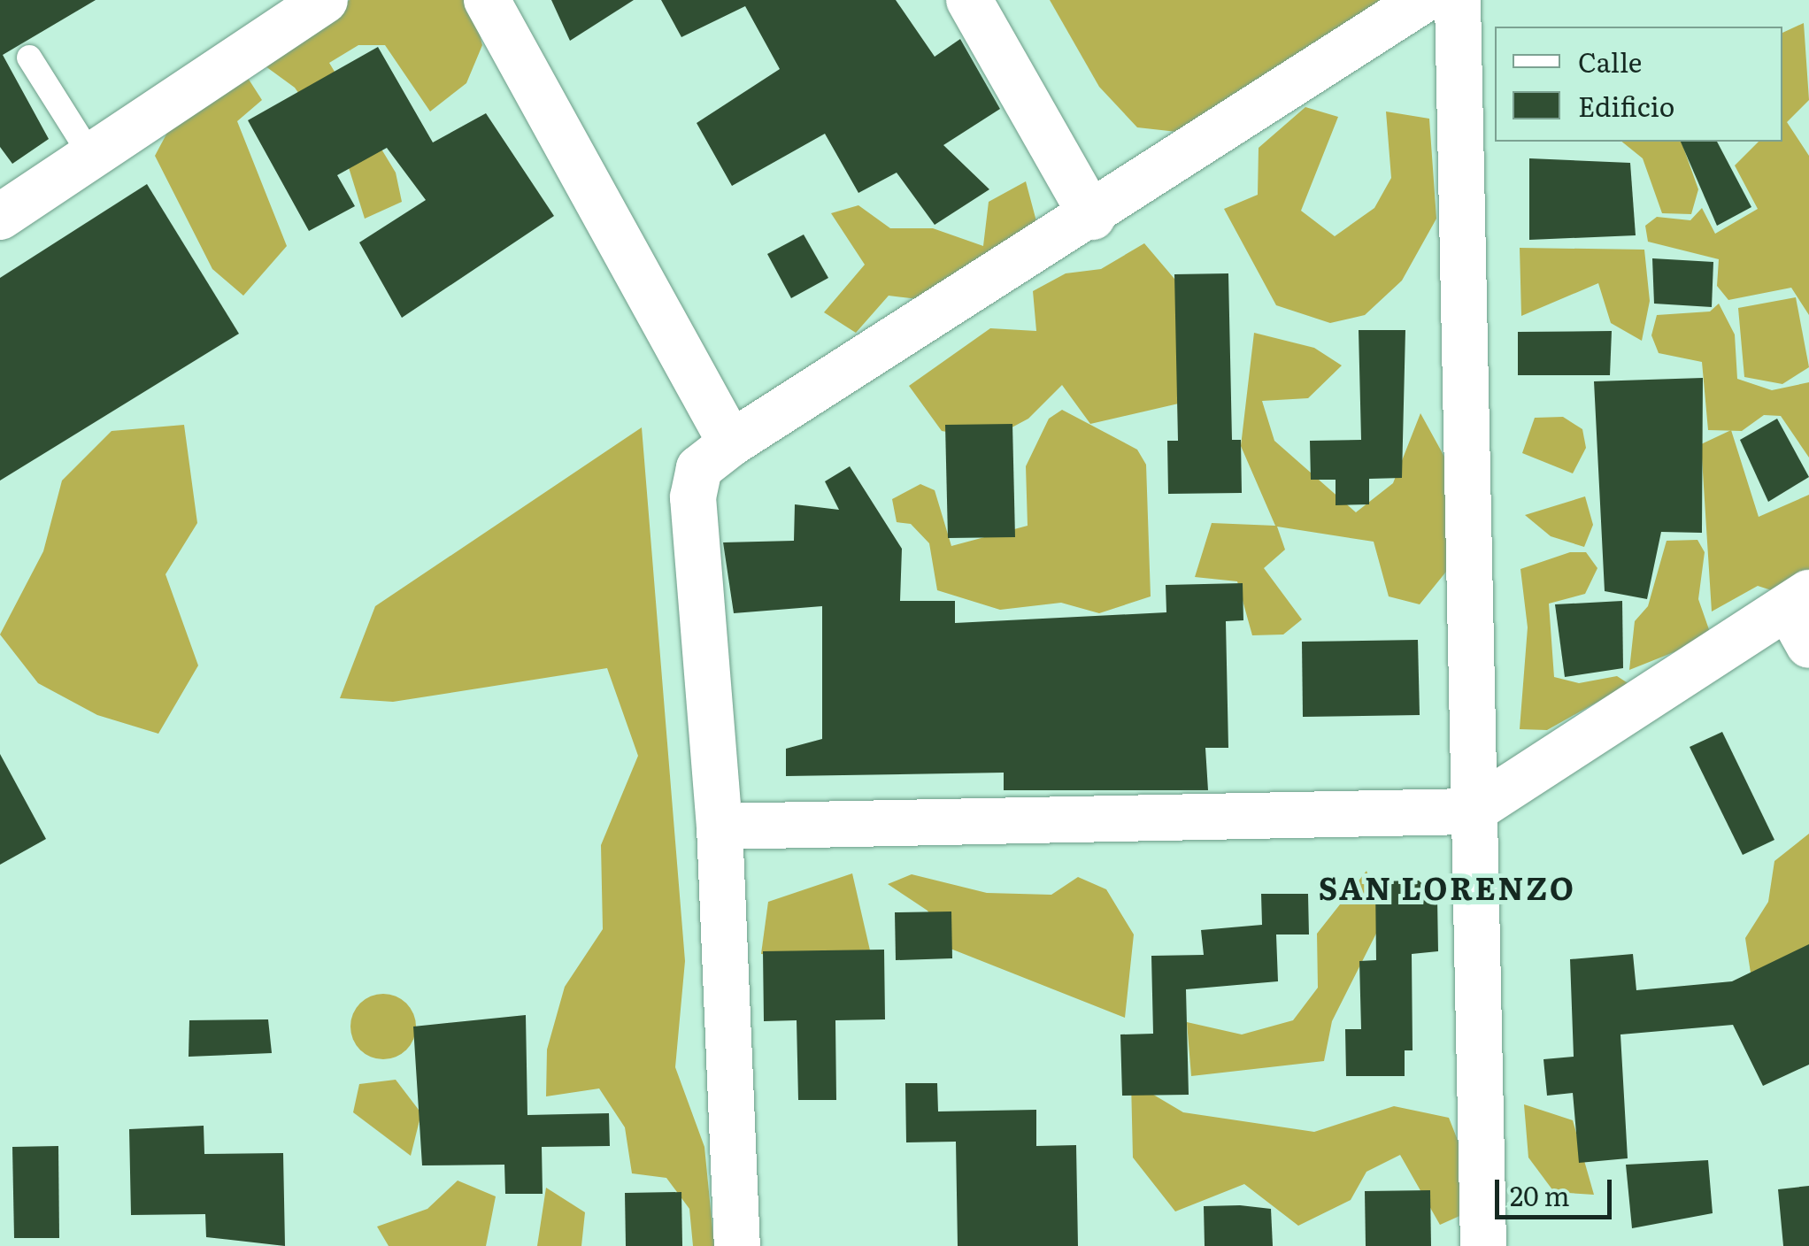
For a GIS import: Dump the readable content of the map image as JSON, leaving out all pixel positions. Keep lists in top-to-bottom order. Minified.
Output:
{"districts":["SAN LORENZO"],"legend":["Calle","Edificio"],"scale_bar":"20 m"}
